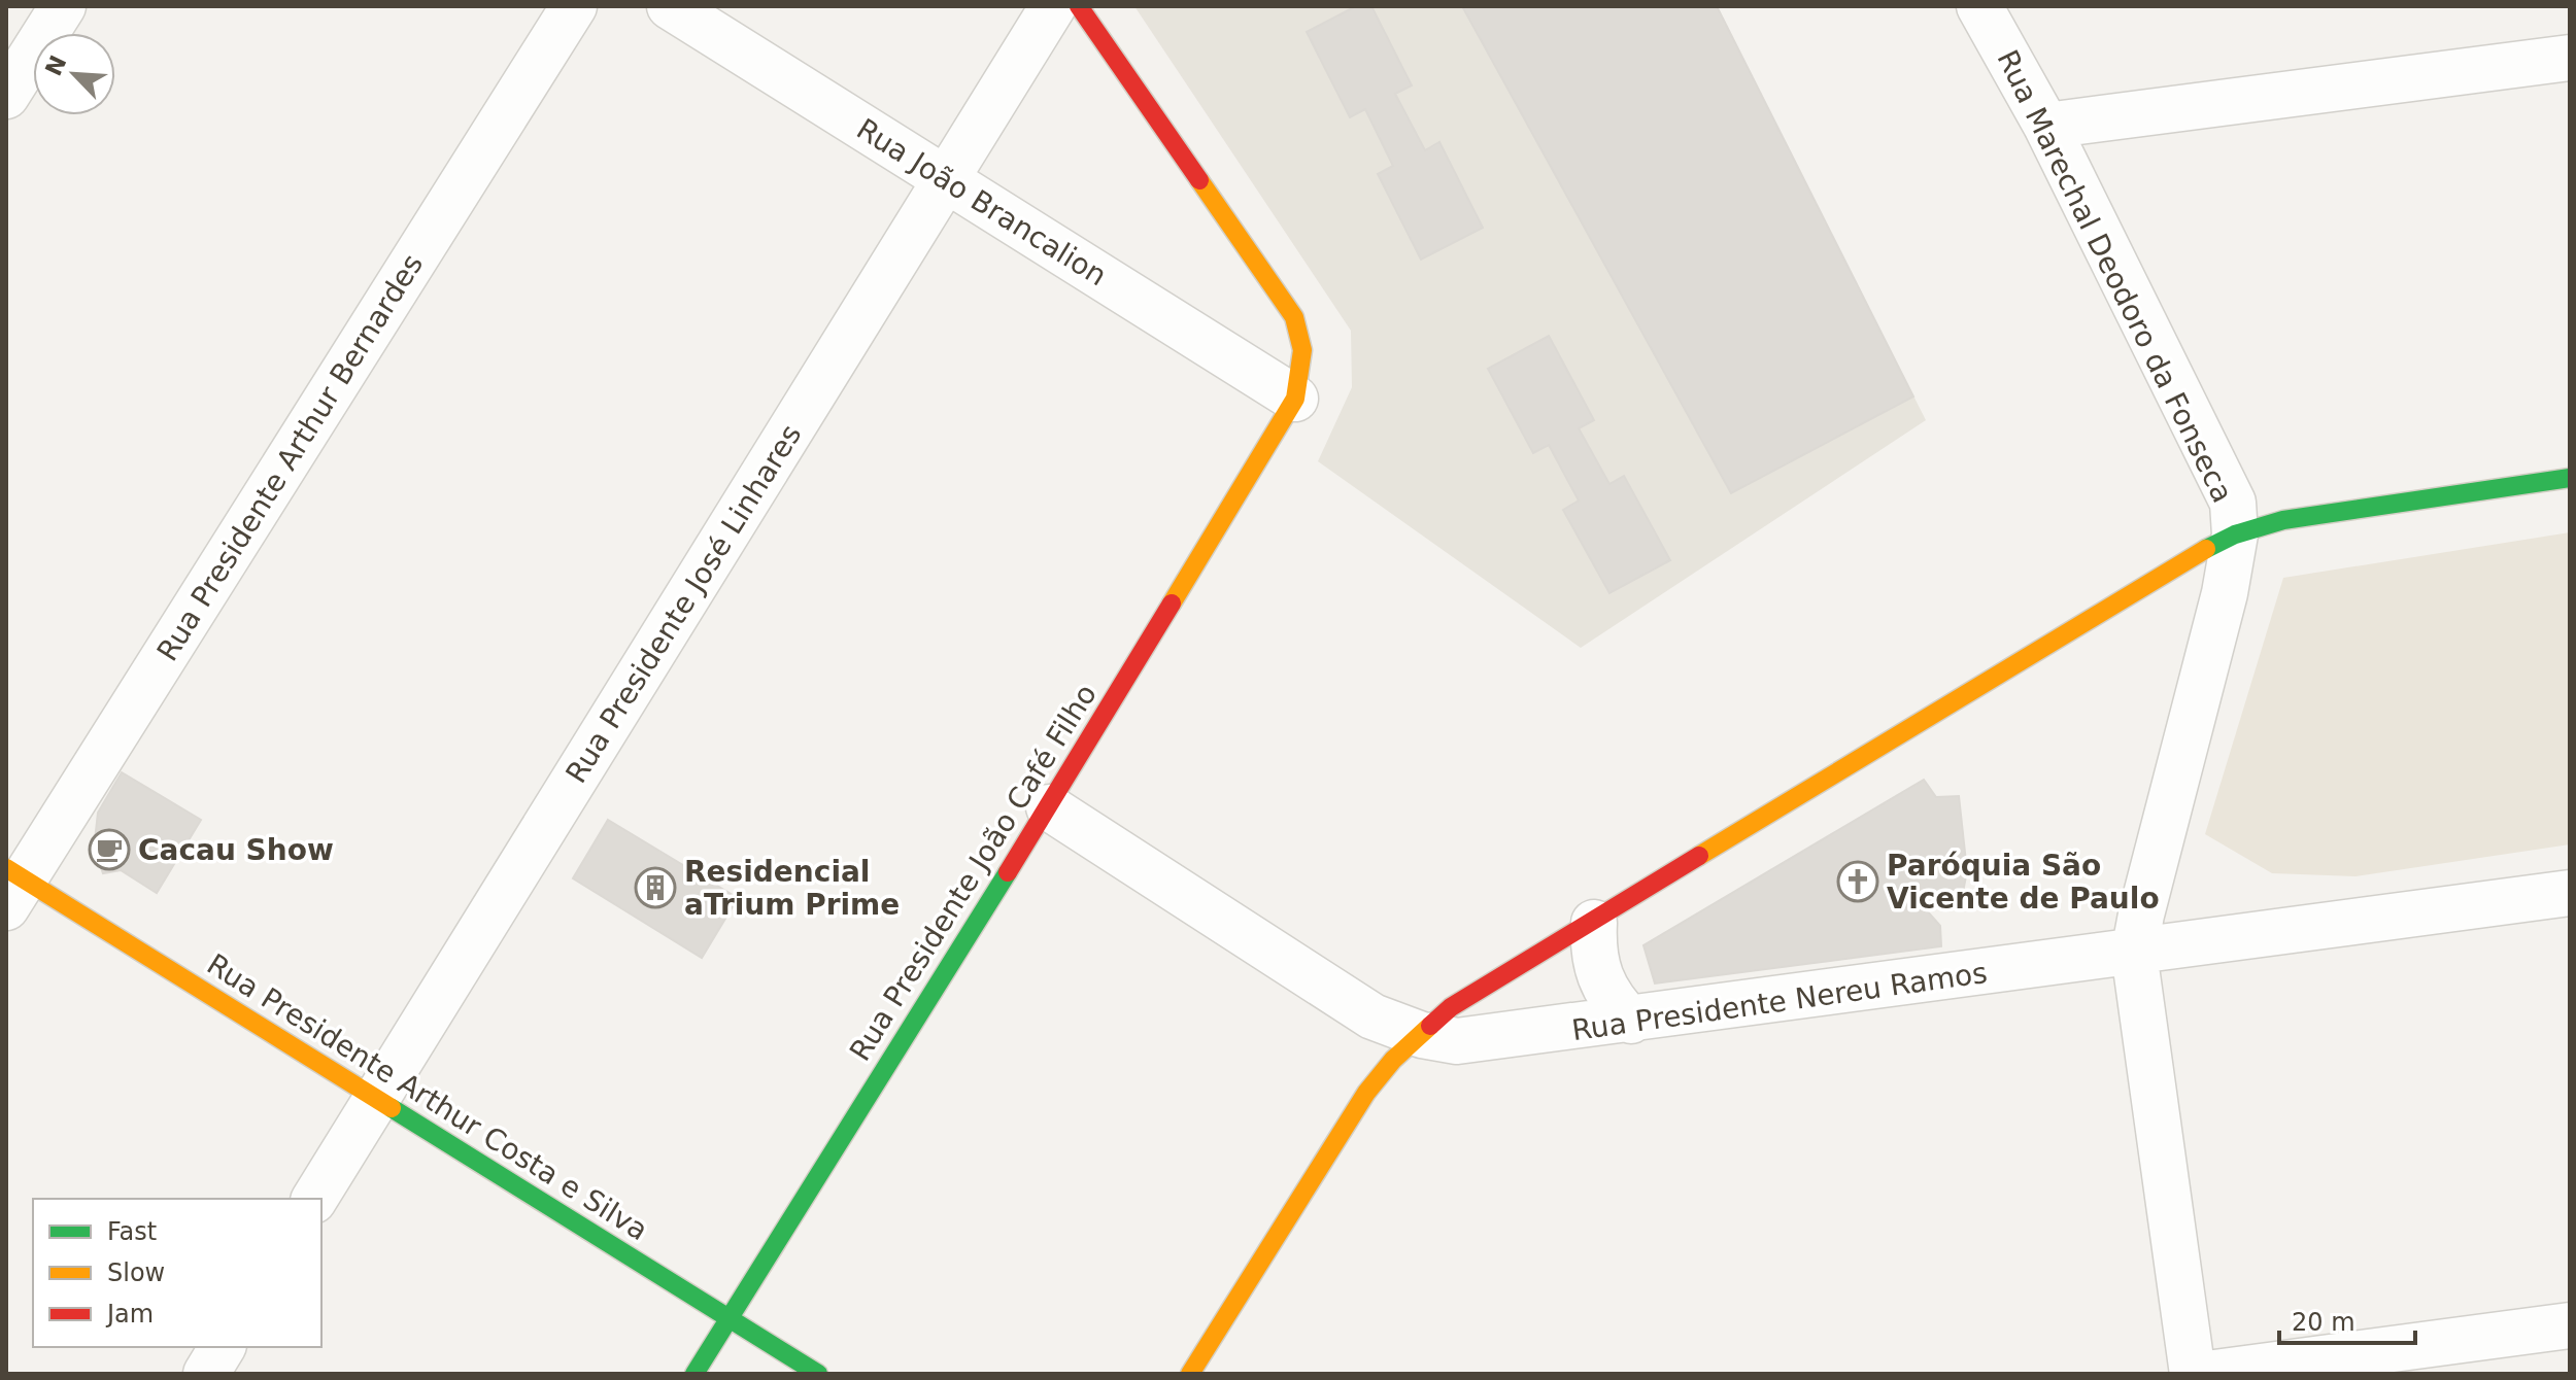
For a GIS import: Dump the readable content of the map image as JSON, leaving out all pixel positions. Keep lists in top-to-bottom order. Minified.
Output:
{"streets":{"street":["Rua João Brancalion","Rua Marechal Deodoro da Fonseca","Rua Presidente Arthur Bernardes","Rua Presidente José Linhares","Rua Presidente João Café Filho","Rua Presidente Nereu Ramos","Rua Presidente Arthur Costa e Silva"]},"crossings":[["Rua João Brancalion","Rua Presidente José Linhares"],["Rua João Brancalion","Rua Presidente João Café Filho"],["Rua Marechal Deodoro da Fonseca","Rua Presidente Nereu Ramos"],["Rua Presidente Arthur Bernardes","Rua Presidente Arthur Costa e Silva"],["Rua Presidente José Linhares","Rua Presidente Arthur Costa e Silva"],["Rua Presidente João Café Filho","Rua Presidente Nereu Ramos"],["Rua Presidente João Café Filho","Rua Presidente Arthur Costa e Silva"]],"places":{"cafe":["Cacau Show"],"church":["Paróquia São Vicente de Paulo"],"building":["Residencial aTrium Prime"]},"legend":["Fast","Slow","Jam"],"scale_bar":"20 m","north":"top left"}
